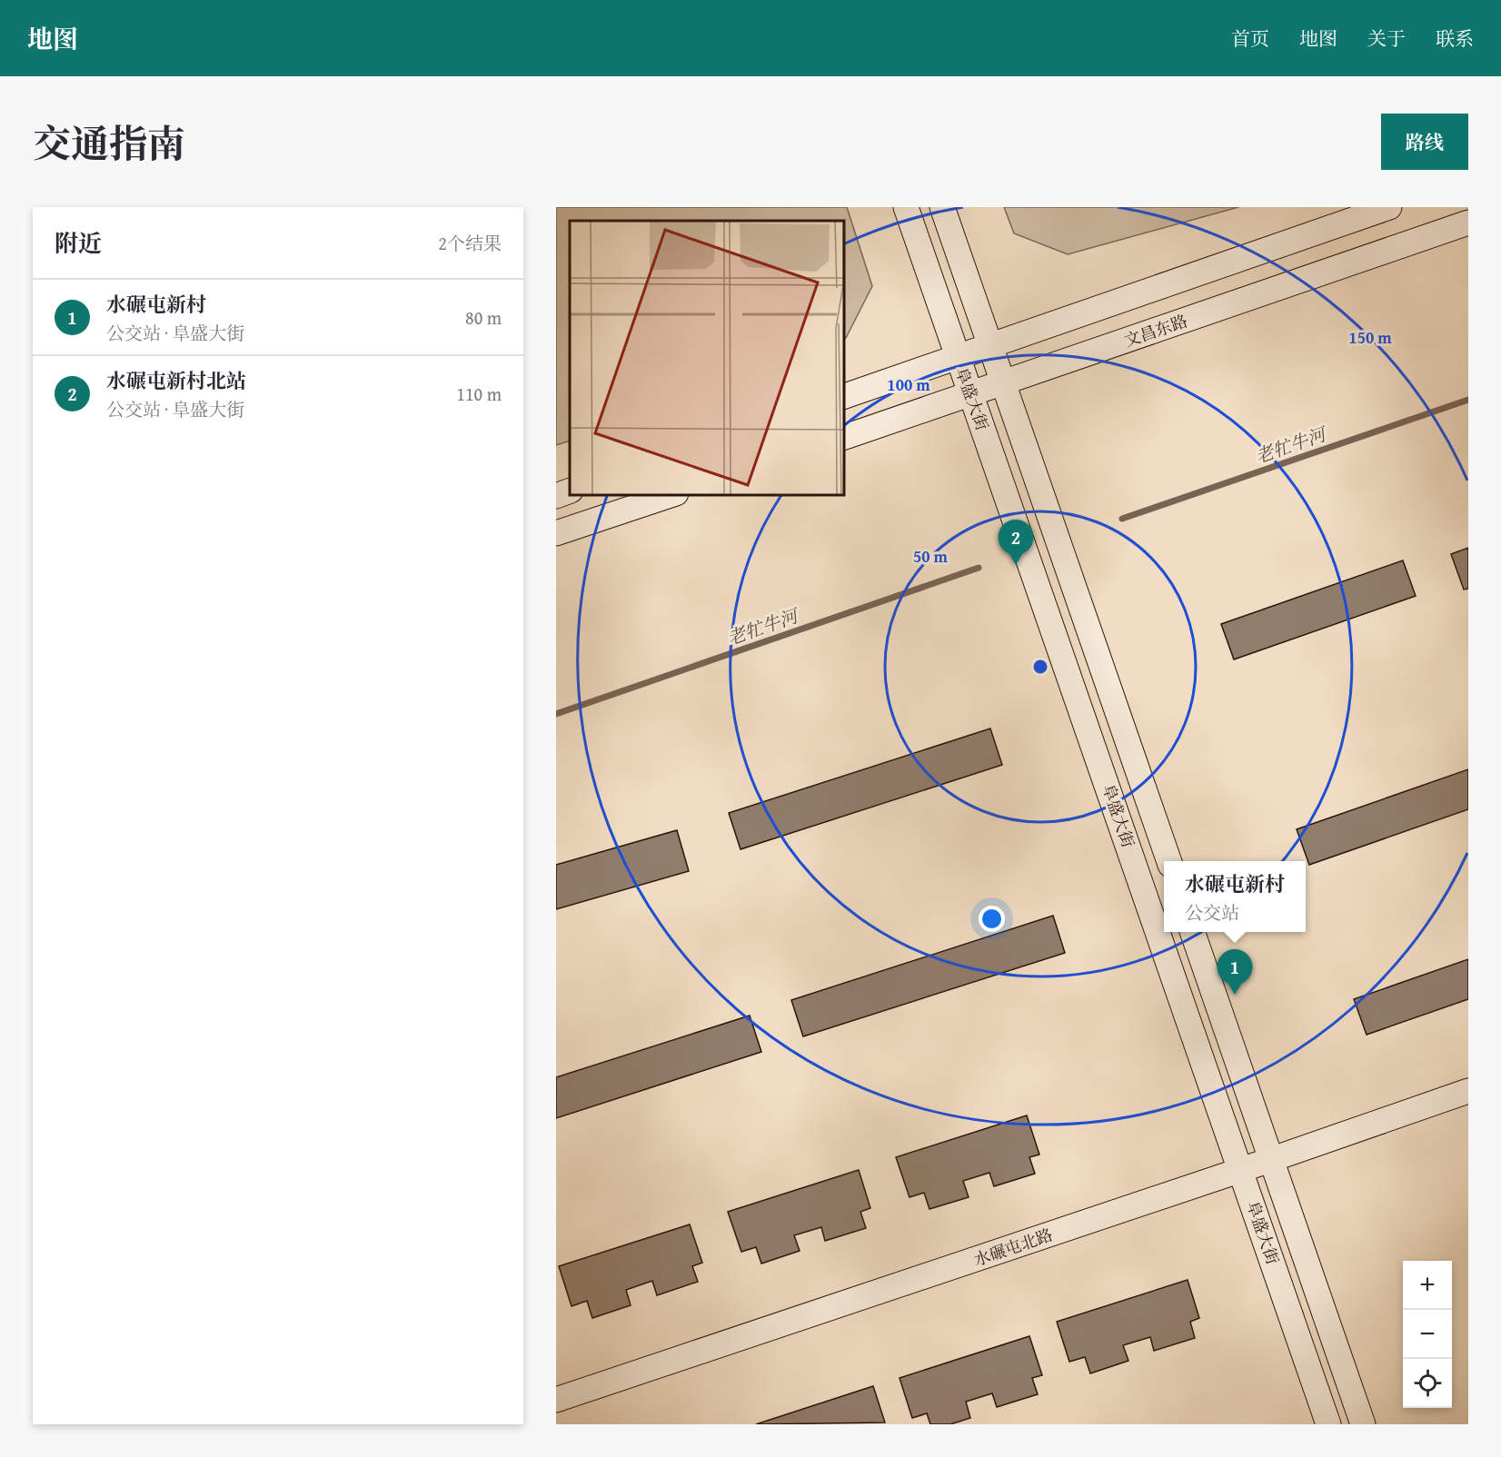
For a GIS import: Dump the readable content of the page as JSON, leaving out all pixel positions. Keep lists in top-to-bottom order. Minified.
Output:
{"streets":{"main road":["文昌东路","阜盛大街","水碾屯北路"]},"crossings":[["文昌东路","阜盛大街"],["阜盛大街","水碾屯北路"]],"water":["老牤牛河"],"page":{"header":"地图","nav":["首页","地图","关于","联系"],"title":"交通指南","buttons":"路线","heading":["附近","2个结果"],"list":[{"mark":"1","name":"水碾屯新村","note":"公交站 · 阜盛大街","value":"80 m"},{"mark":"2","name":"水碾屯新村北站","note":"公交站 · 阜盛大街","value":"110 m"}],"pins":["2","1"],"popup":["水碾屯新村","公交站"],"map_buttons":["+","−"]},"rings":["150 m","100 m","50 m"]}
